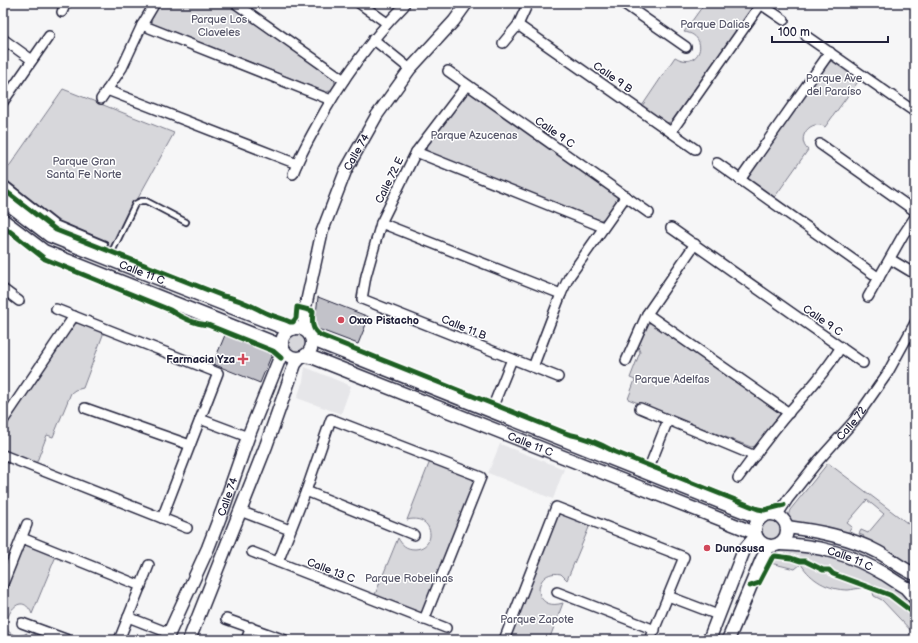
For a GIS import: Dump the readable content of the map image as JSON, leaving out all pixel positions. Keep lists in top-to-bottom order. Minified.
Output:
{"streets":{"main road":["Calle 74","Calle 11 C"],"street":["Calle 9 B","Calle 9 C","Calle 72 E","Calle 11 B","Calle 72","Calle 13 C"]},"crossings":[["Calle 9 C","Calle 72 E"],["Calle 74","Calle 11 C"],["Calle 72 E","Calle 11 B"],["Calle 11 C","Calle 72"]],"parks":["Parque Los Claveles","Parque Dalias","Parque Ave del Paraíso","Parque Azucenas","Parque Gran Santa Fe Norte","Parque Adelfas","Parque Robelinas","Parque Zapote"],"places":{"other":["Oxxo Pistacho","Dunosusa"],"health":["Farmacia Yza"]},"scale_bar":"100 m"}
